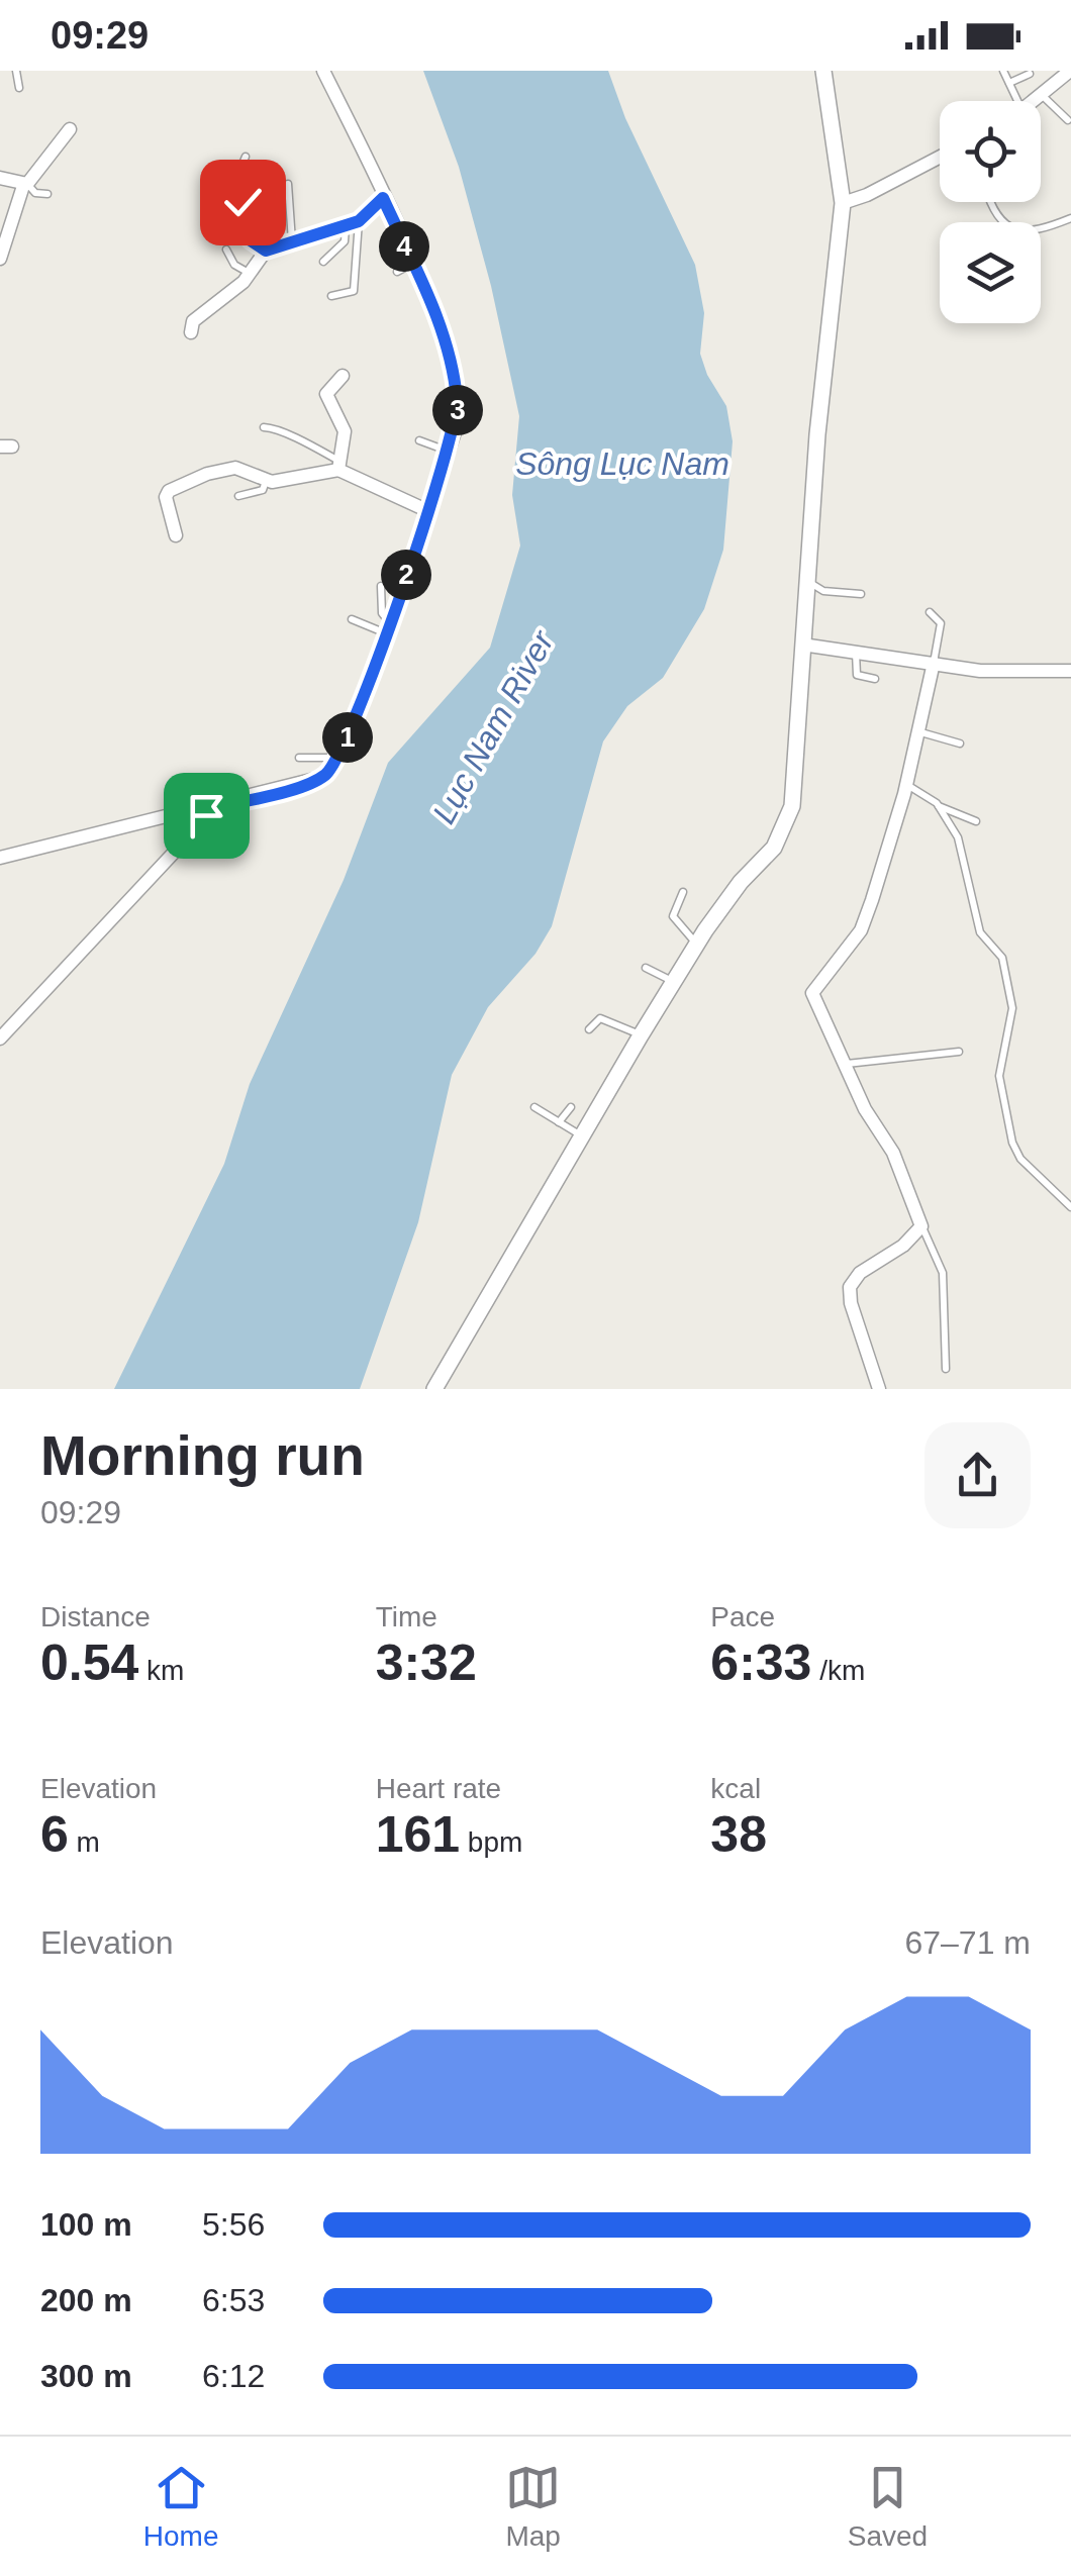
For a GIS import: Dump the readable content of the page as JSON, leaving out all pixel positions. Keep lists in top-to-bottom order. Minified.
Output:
{"water":["Sông Lục Nam","Lục Nam River"],"page":{"status":"09:29","pins":["4","3","2","1"],"heading":["Morning run","09:29"],"stats":[["Distance","0.54 km"],["Time","3:32"],["Pace","6:33 /km"],["Elevation","6 m"],["Heart rate","161 bpm"],["kcal","38"]],"chart":["Elevation","67–71 m"],"list":[{"name":"100 m","note":"5:56"},{"name":"200 m","note":"6:53"},{"name":"300 m","note":"6:12"}],"tabs":["Home","Map","Saved"]}}
